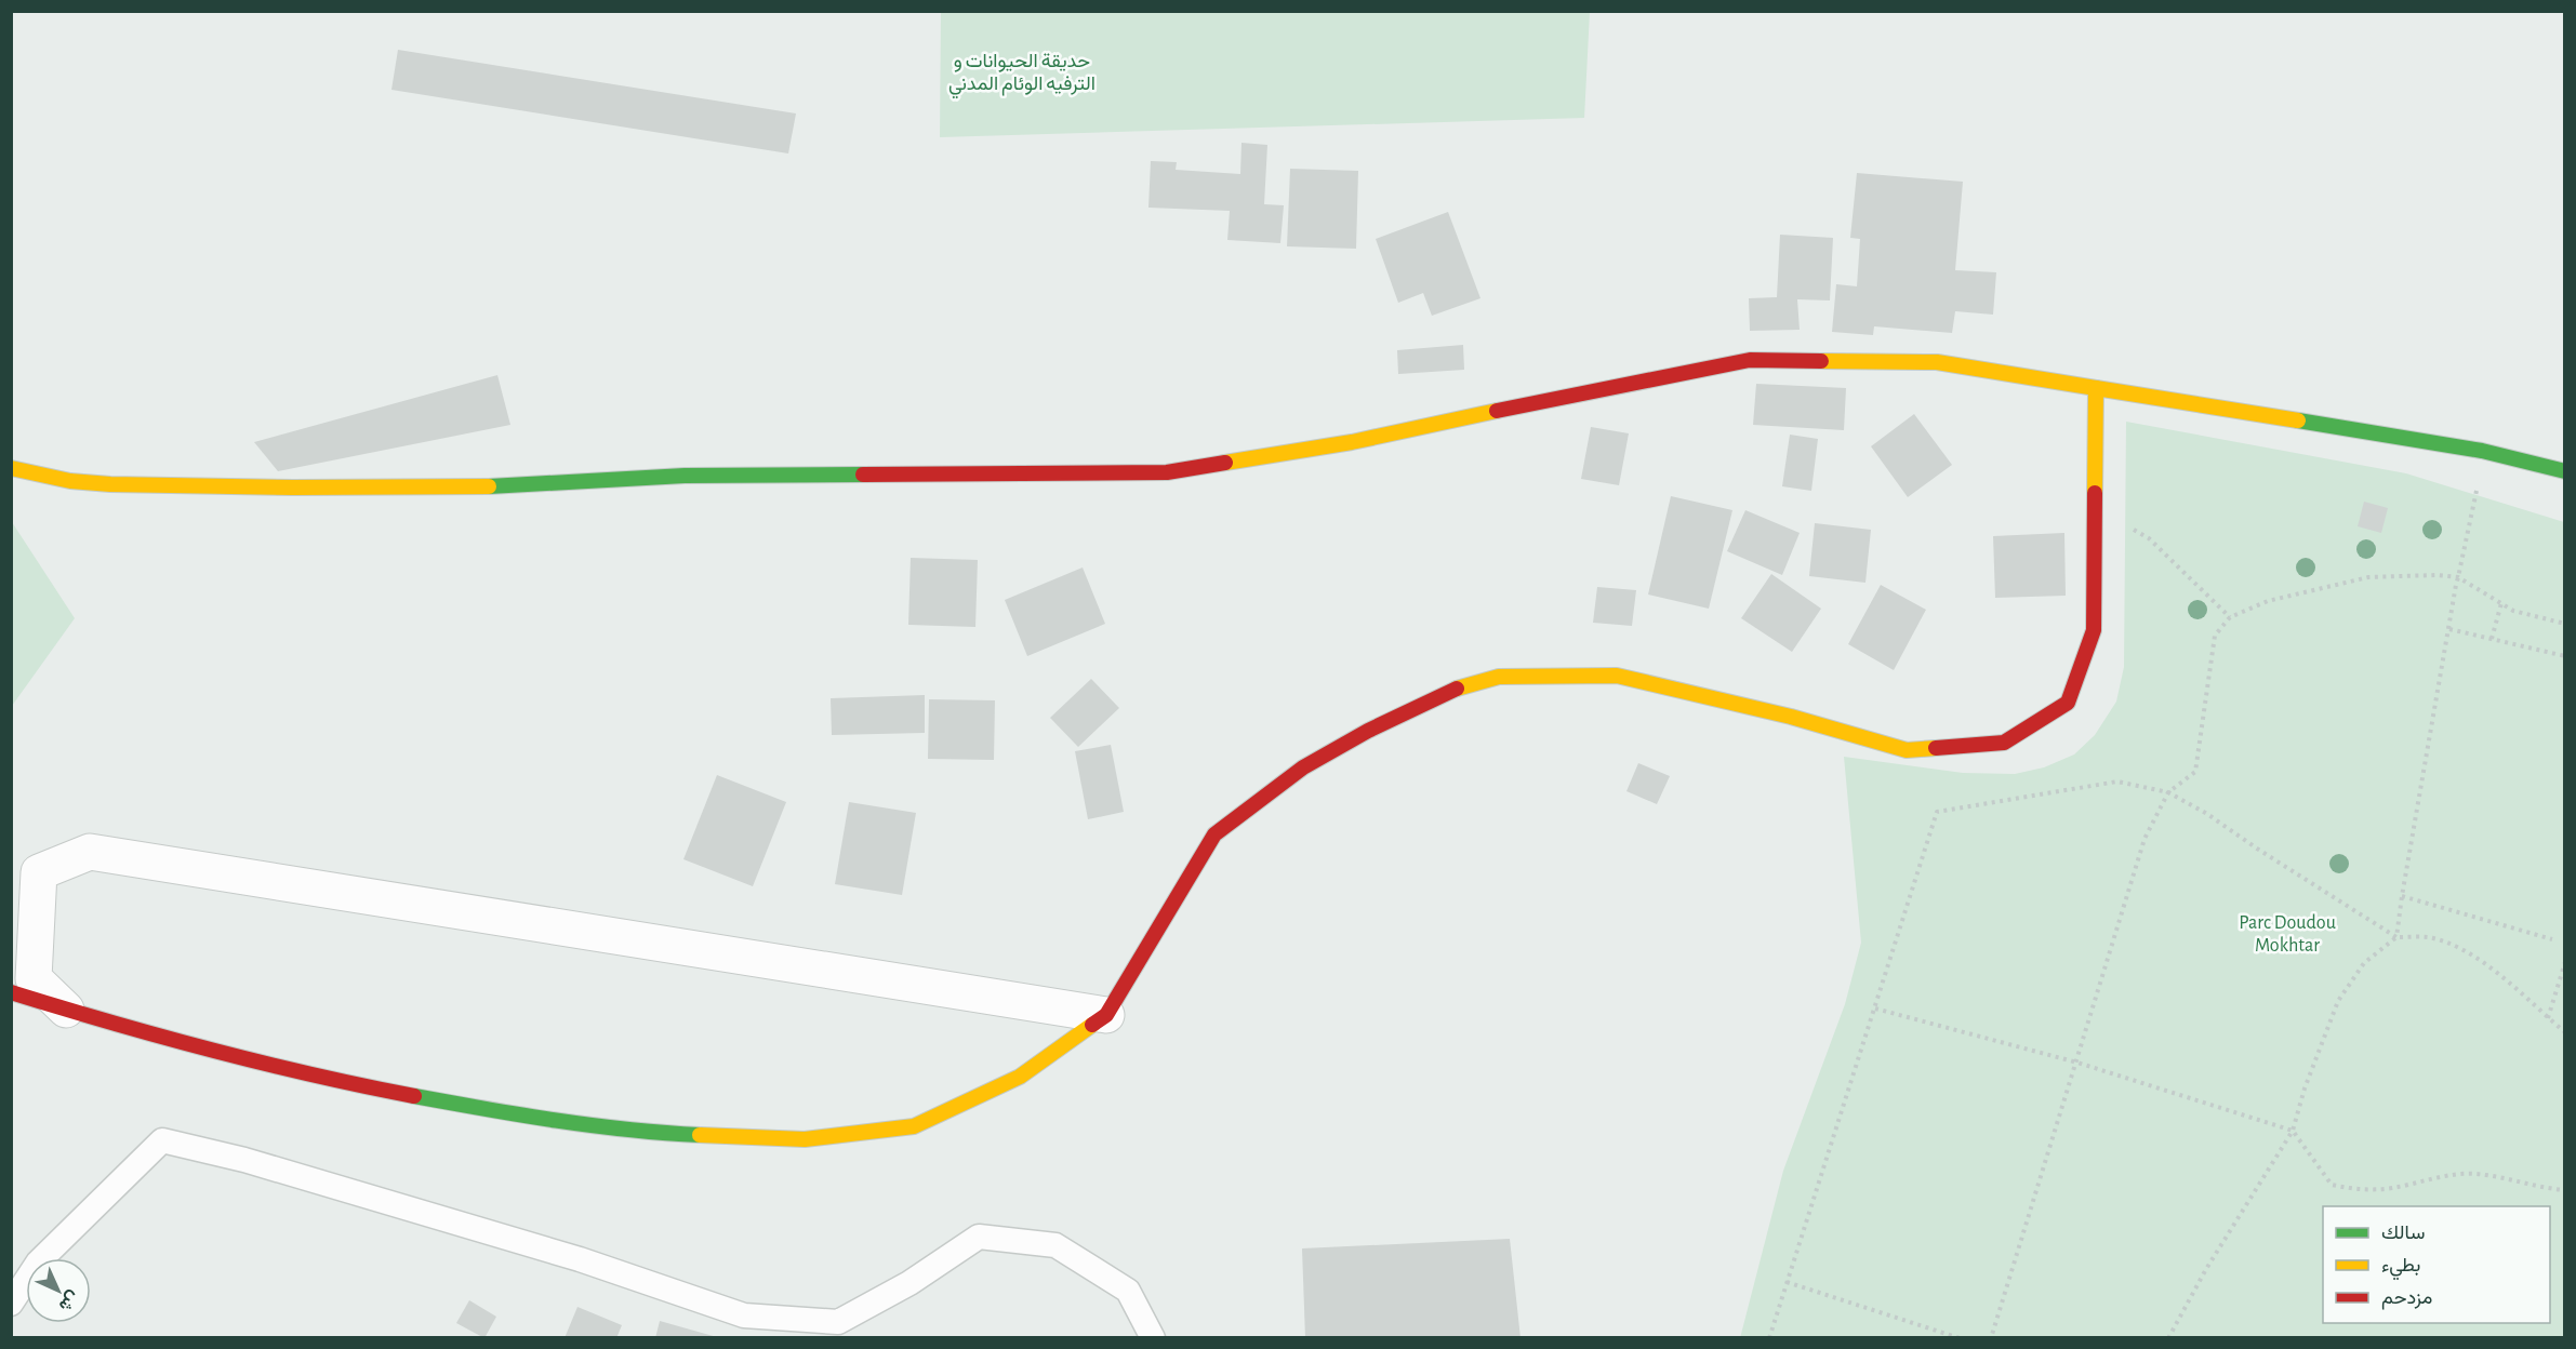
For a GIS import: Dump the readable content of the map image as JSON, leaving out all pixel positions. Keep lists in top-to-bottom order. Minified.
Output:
{"parks":["حديقة الحيوانات و الترفيه الوئام المدني","Parc Doudou Mokhtar"],"legend":["سالك","بطيء","مزدحم"],"north":"bottom right"}
